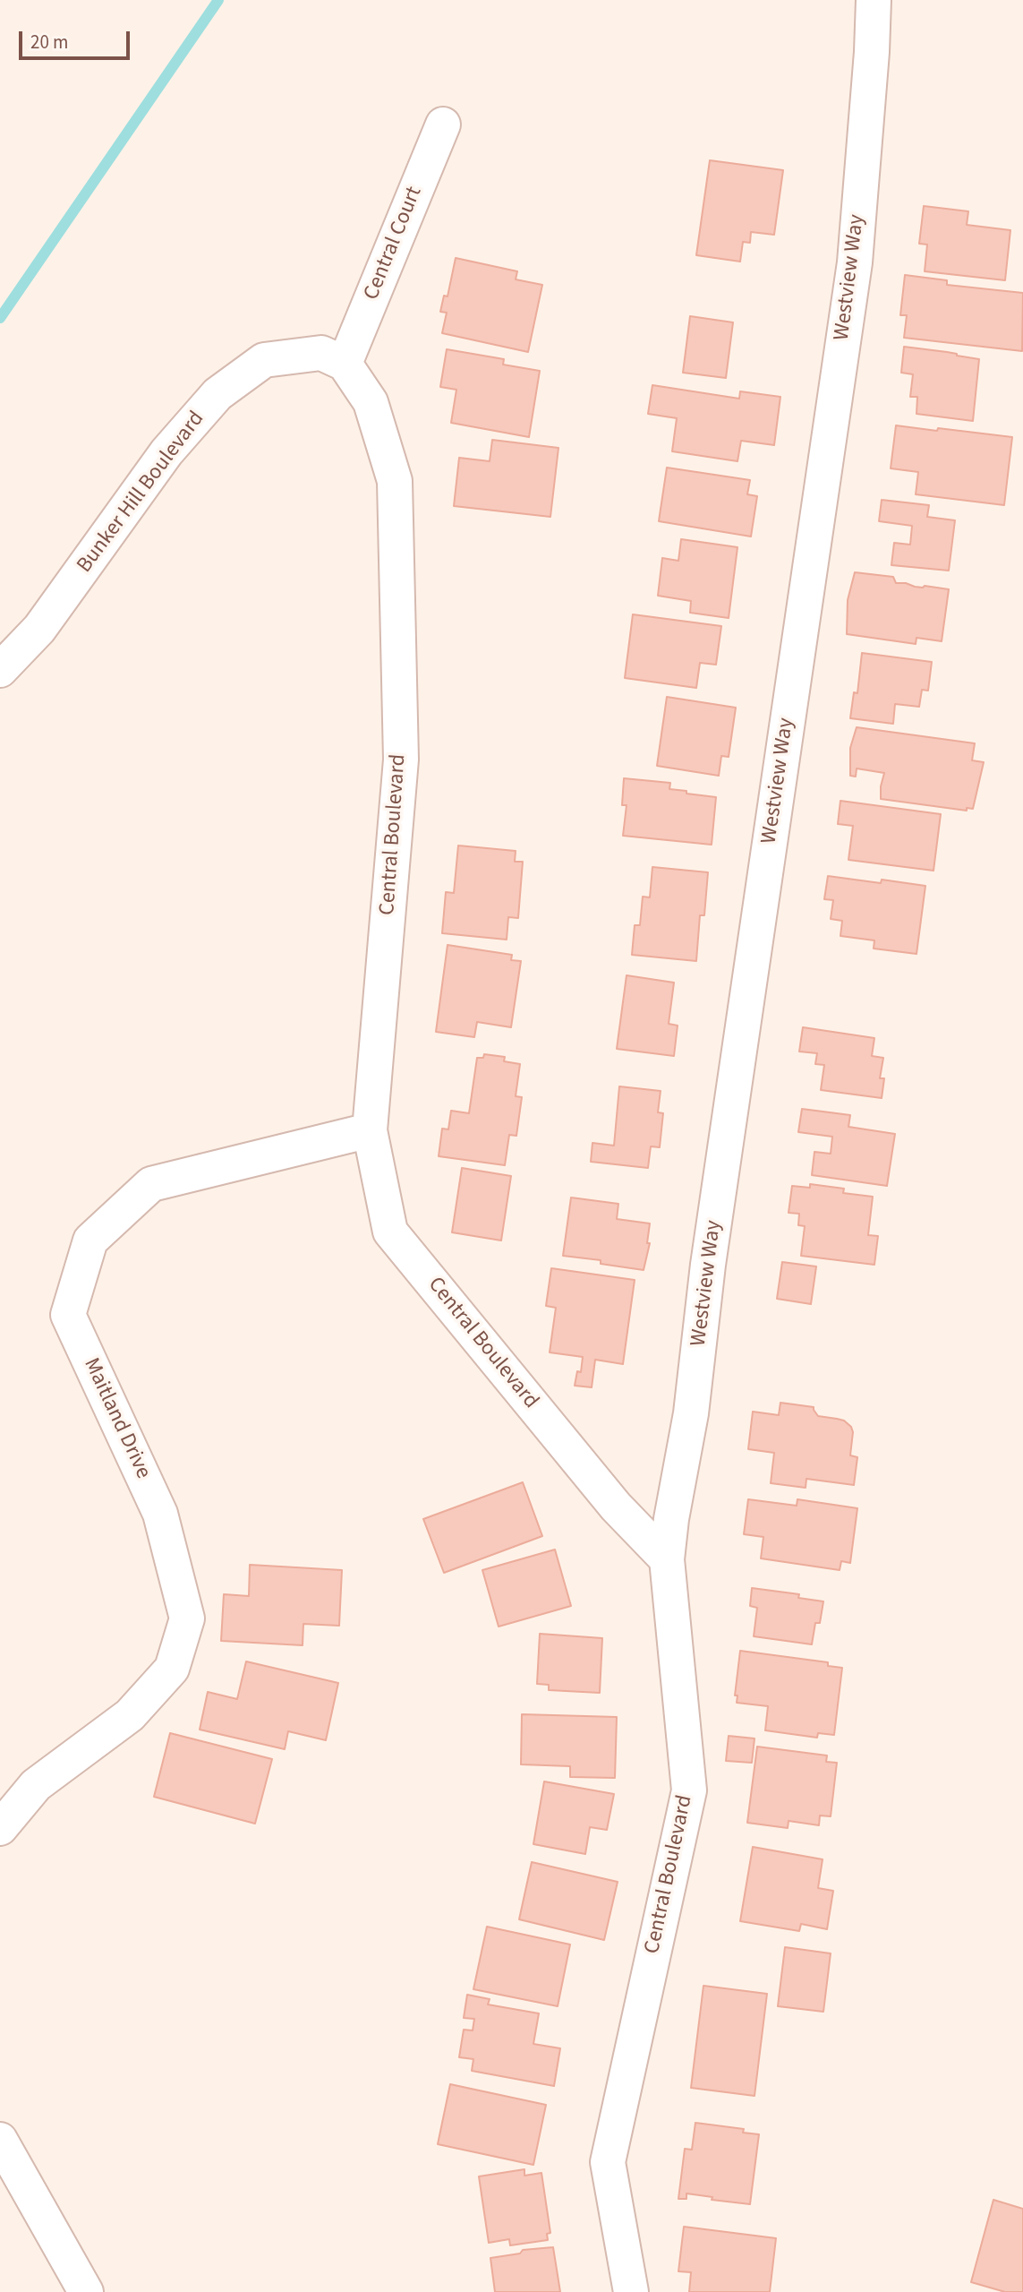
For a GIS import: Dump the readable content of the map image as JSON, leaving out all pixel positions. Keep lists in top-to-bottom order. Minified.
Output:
{"streets":{"street":["Central Court","Westview Way","Bunker Hill Boulevard","Central Boulevard","Maitland Drive"]},"crossings":[["Central Court","Bunker Hill Boulevard"],["Central Court","Central Boulevard"],["Westview Way","Central Boulevard"],["Bunker Hill Boulevard","Central Boulevard"],["Central Boulevard","Maitland Drive"]],"scale_bar":"20 m"}
